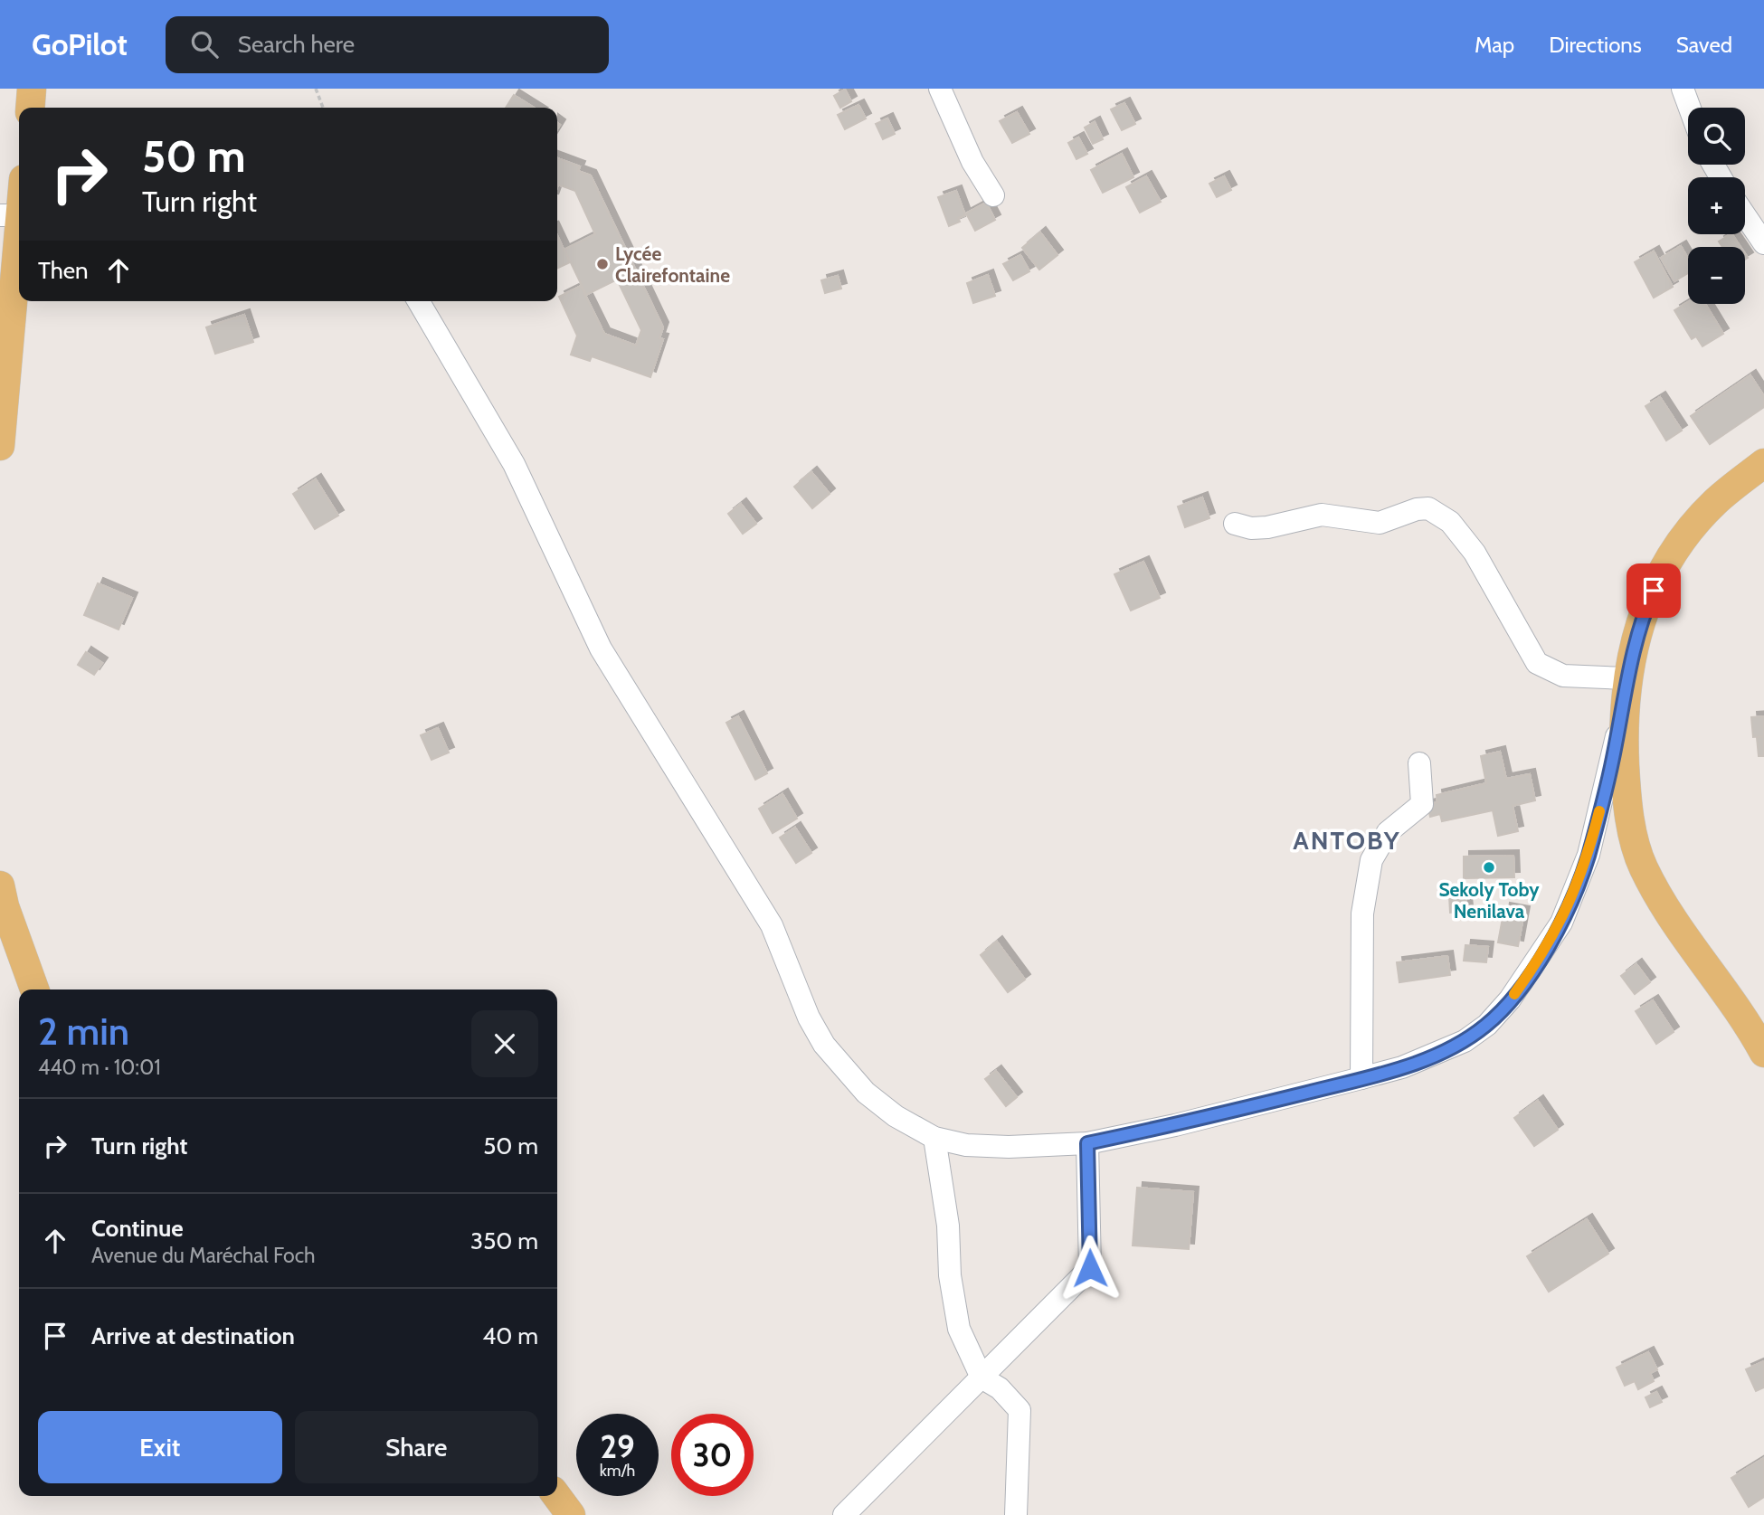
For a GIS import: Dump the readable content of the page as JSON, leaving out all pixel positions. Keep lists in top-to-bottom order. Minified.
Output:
{"districts":["ANTOBY"],"places":["Lycée Clairefontaine","Sekoly Toby Nenilava"],"page":{"header":"GoPilot","search":"Search here","nav":["Map","Directions","Saved"],"map_buttons":["+","−"],"turn":["50 m","Turn right"],"then":"Then","heading":["2 min","440 m · 10:01"],"list":[{"name":"Turn right","value":"50 m"},{"name":"Continue","note":"Avenue du Maréchal Foch","value":"350 m"},{"name":"Arrive at destination","value":"40 m"}],"buttons":["Exit","Share"],"speed":"29 km/h","limit":"30"}}
